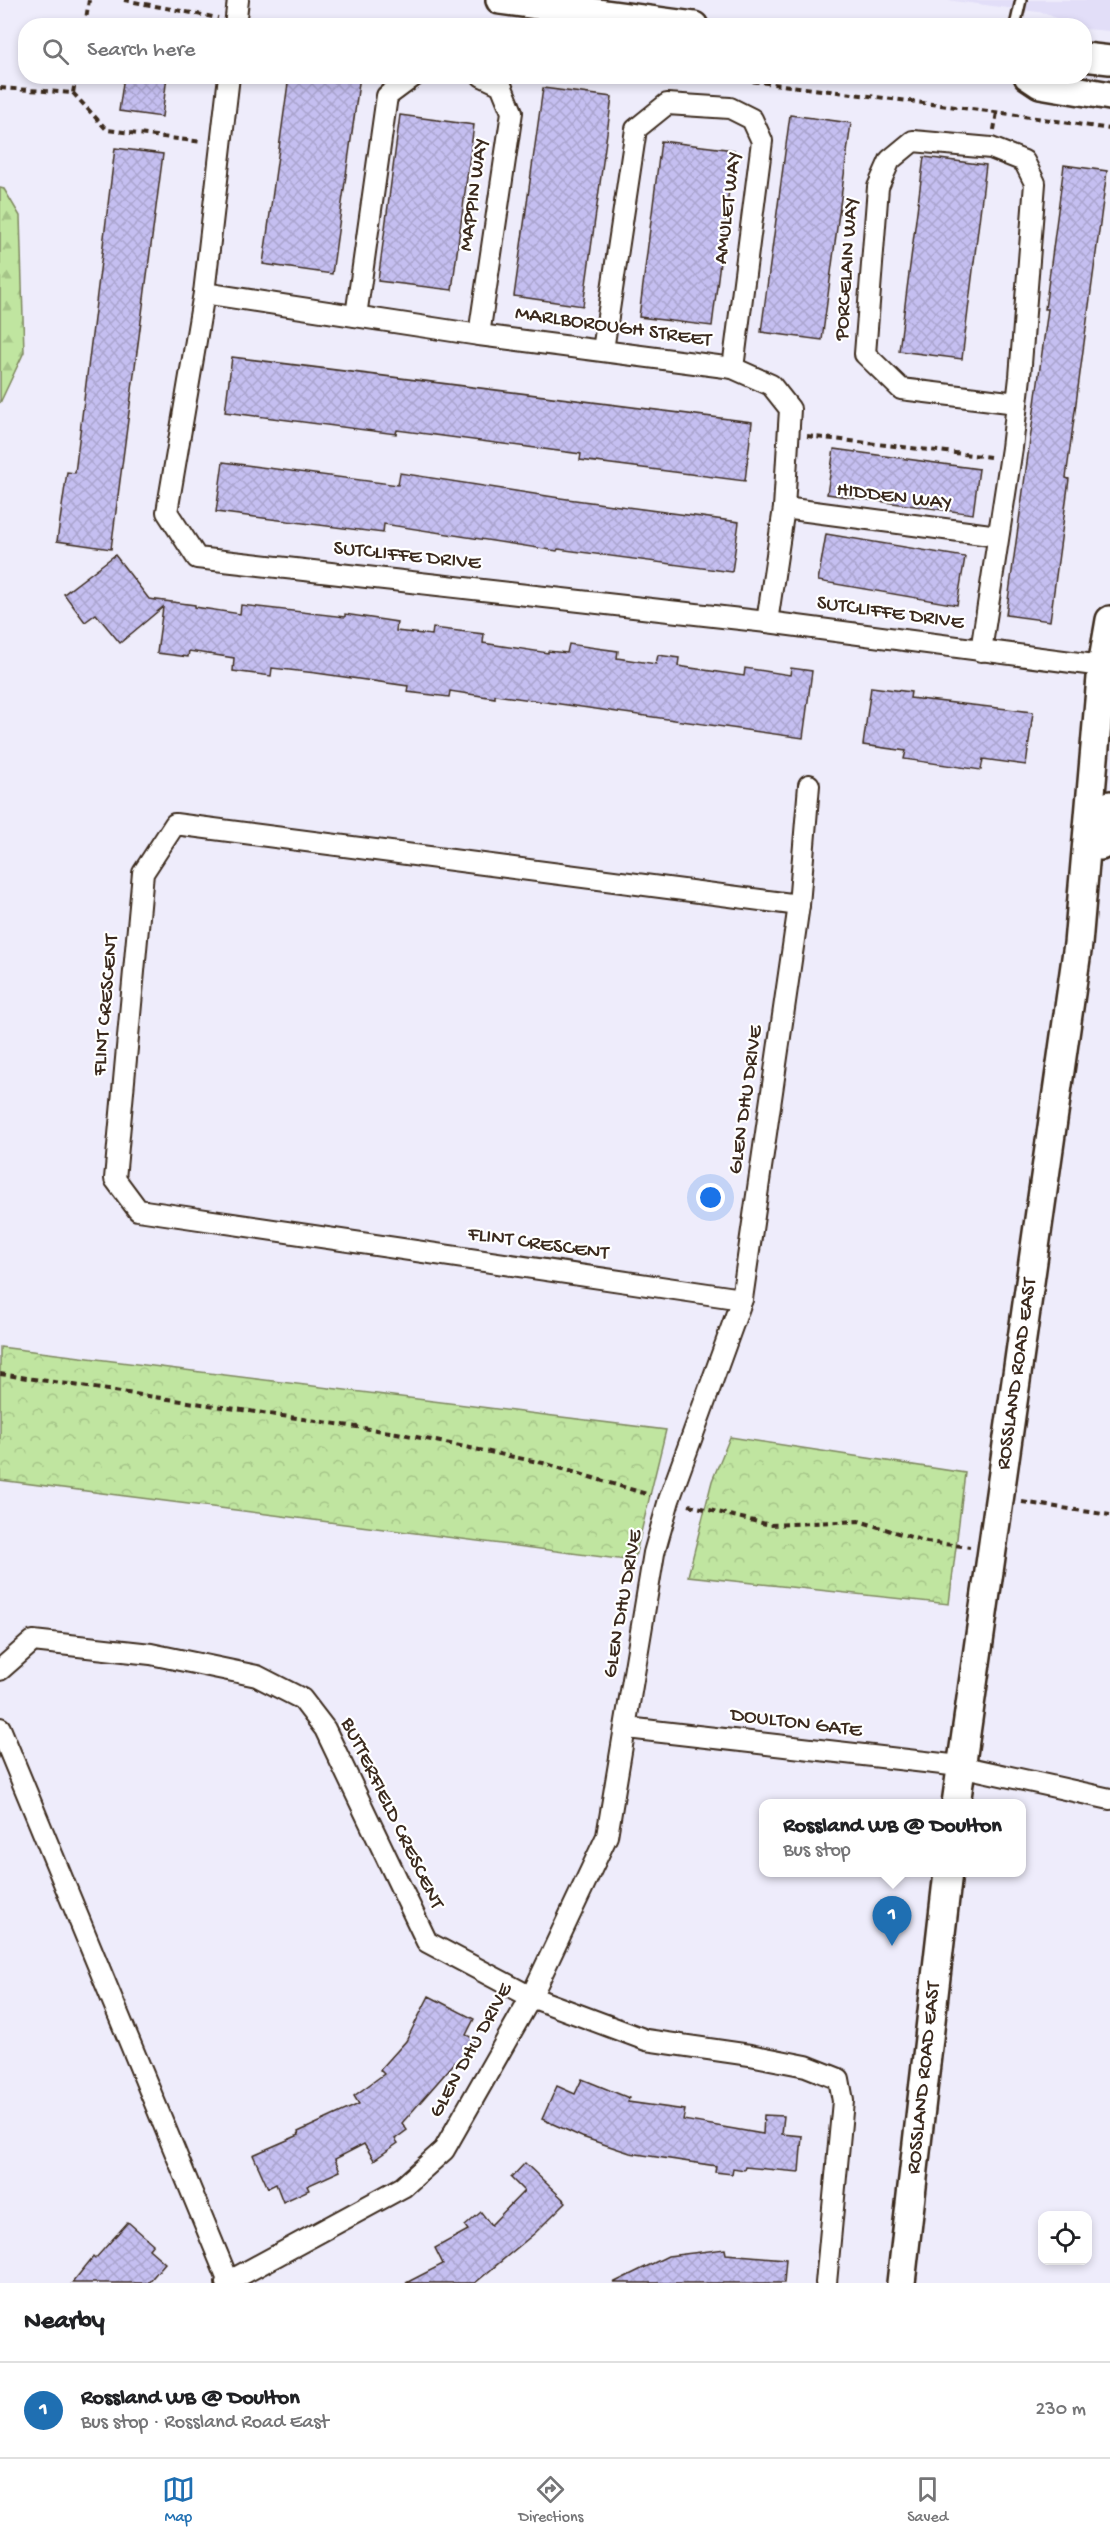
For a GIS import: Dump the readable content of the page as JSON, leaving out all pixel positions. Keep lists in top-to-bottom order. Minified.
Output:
{"streets":{"main road":["ROSSLAND ROAD EAST"],"street":["MAPPIN WAY","AMULET WAY","PORCELAIN WAY","MARLBOROUGH STREET","HIDDEN WAY","SUTCLIFFE DRIVE","FLINT CRESCENT","GLEN DHU DRIVE","DOULTON GATE","BUTTERFIELD CRESCENT"]},"crossings":[["MAPPIN WAY","MARLBOROUGH STREET"],["AMULET WAY","MARLBOROUGH STREET"],["PORCELAIN WAY","HIDDEN WAY"],["PORCELAIN WAY","SUTCLIFFE DRIVE"],["MARLBOROUGH STREET","HIDDEN WAY"],["MARLBOROUGH STREET","SUTCLIFFE DRIVE"],["SUTCLIFFE DRIVE","ROSSLAND ROAD EAST"],["FLINT CRESCENT","GLEN DHU DRIVE"],["GLEN DHU DRIVE","DOULTON GATE"],["GLEN DHU DRIVE","BUTTERFIELD CRESCENT"],["ROSSLAND ROAD EAST","DOULTON GATE"]],"page":{"search":"Search here","popup":["Rossland WB @ Doulton","Bus stop"],"pins":"1","heading":"Nearby","list":[{"mark":"1","name":"Rossland WB @ Doulton","note":"Bus stop · Rossland Road East","value":"230 m"}],"nav":["Map","Directions","Saved"]}}
